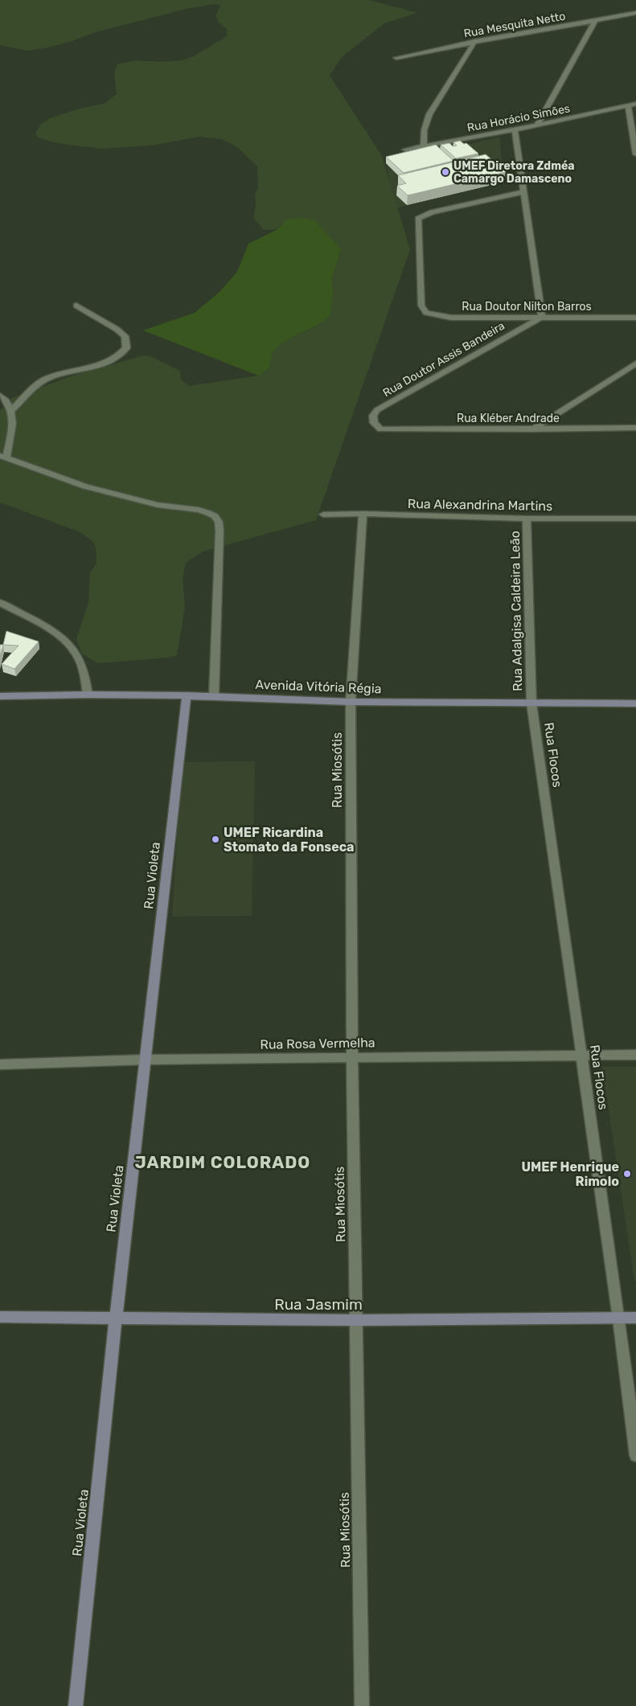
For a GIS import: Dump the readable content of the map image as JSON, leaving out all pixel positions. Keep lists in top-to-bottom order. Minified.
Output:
{"streets":{"street":["Rua Mesquita Netto","Rua Horácio Simões","Rua Doutor Nilton Barros","Rua Doutor Assis Bandeira","Rua Kléber Andrade","Rua Alexandrina Martins","Rua Adalgisa Caldeira Leão","Avenida Vitória Régia","Rua Flocos","Rua Miosótis","Rua Violeta","Rua Rosa Vermelha","Rua Jasmim"]},"crossings":[["Rua Doutor Nilton Barros","Rua Doutor Assis Bandeira"],["Rua Doutor Assis Bandeira","Rua Kléber Andrade"],["Rua Alexandrina Martins","Rua Adalgisa Caldeira Leão"],["Rua Alexandrina Martins","Rua Miosótis"],["Rua Adalgisa Caldeira Leão","Avenida Vitória Régia"],["Rua Adalgisa Caldeira Leão","Rua Flocos"],["Avenida Vitória Régia","Rua Flocos"],["Avenida Vitória Régia","Rua Miosótis"],["Avenida Vitória Régia","Rua Violeta"],["Rua Flocos","Rua Rosa Vermelha"],["Rua Flocos","Rua Jasmim"],["Rua Miosótis","Rua Rosa Vermelha"],["Rua Miosótis","Rua Jasmim"],["Rua Violeta","Rua Rosa Vermelha"],["Rua Violeta","Rua Jasmim"]],"districts":["JARDIM COLORADO"],"places":["UMEF Diretora Zdméa Camargo Damasceno","UMEF Ricardina Stomato da Fonseca","UMEF Henrique Rimolo"]}
